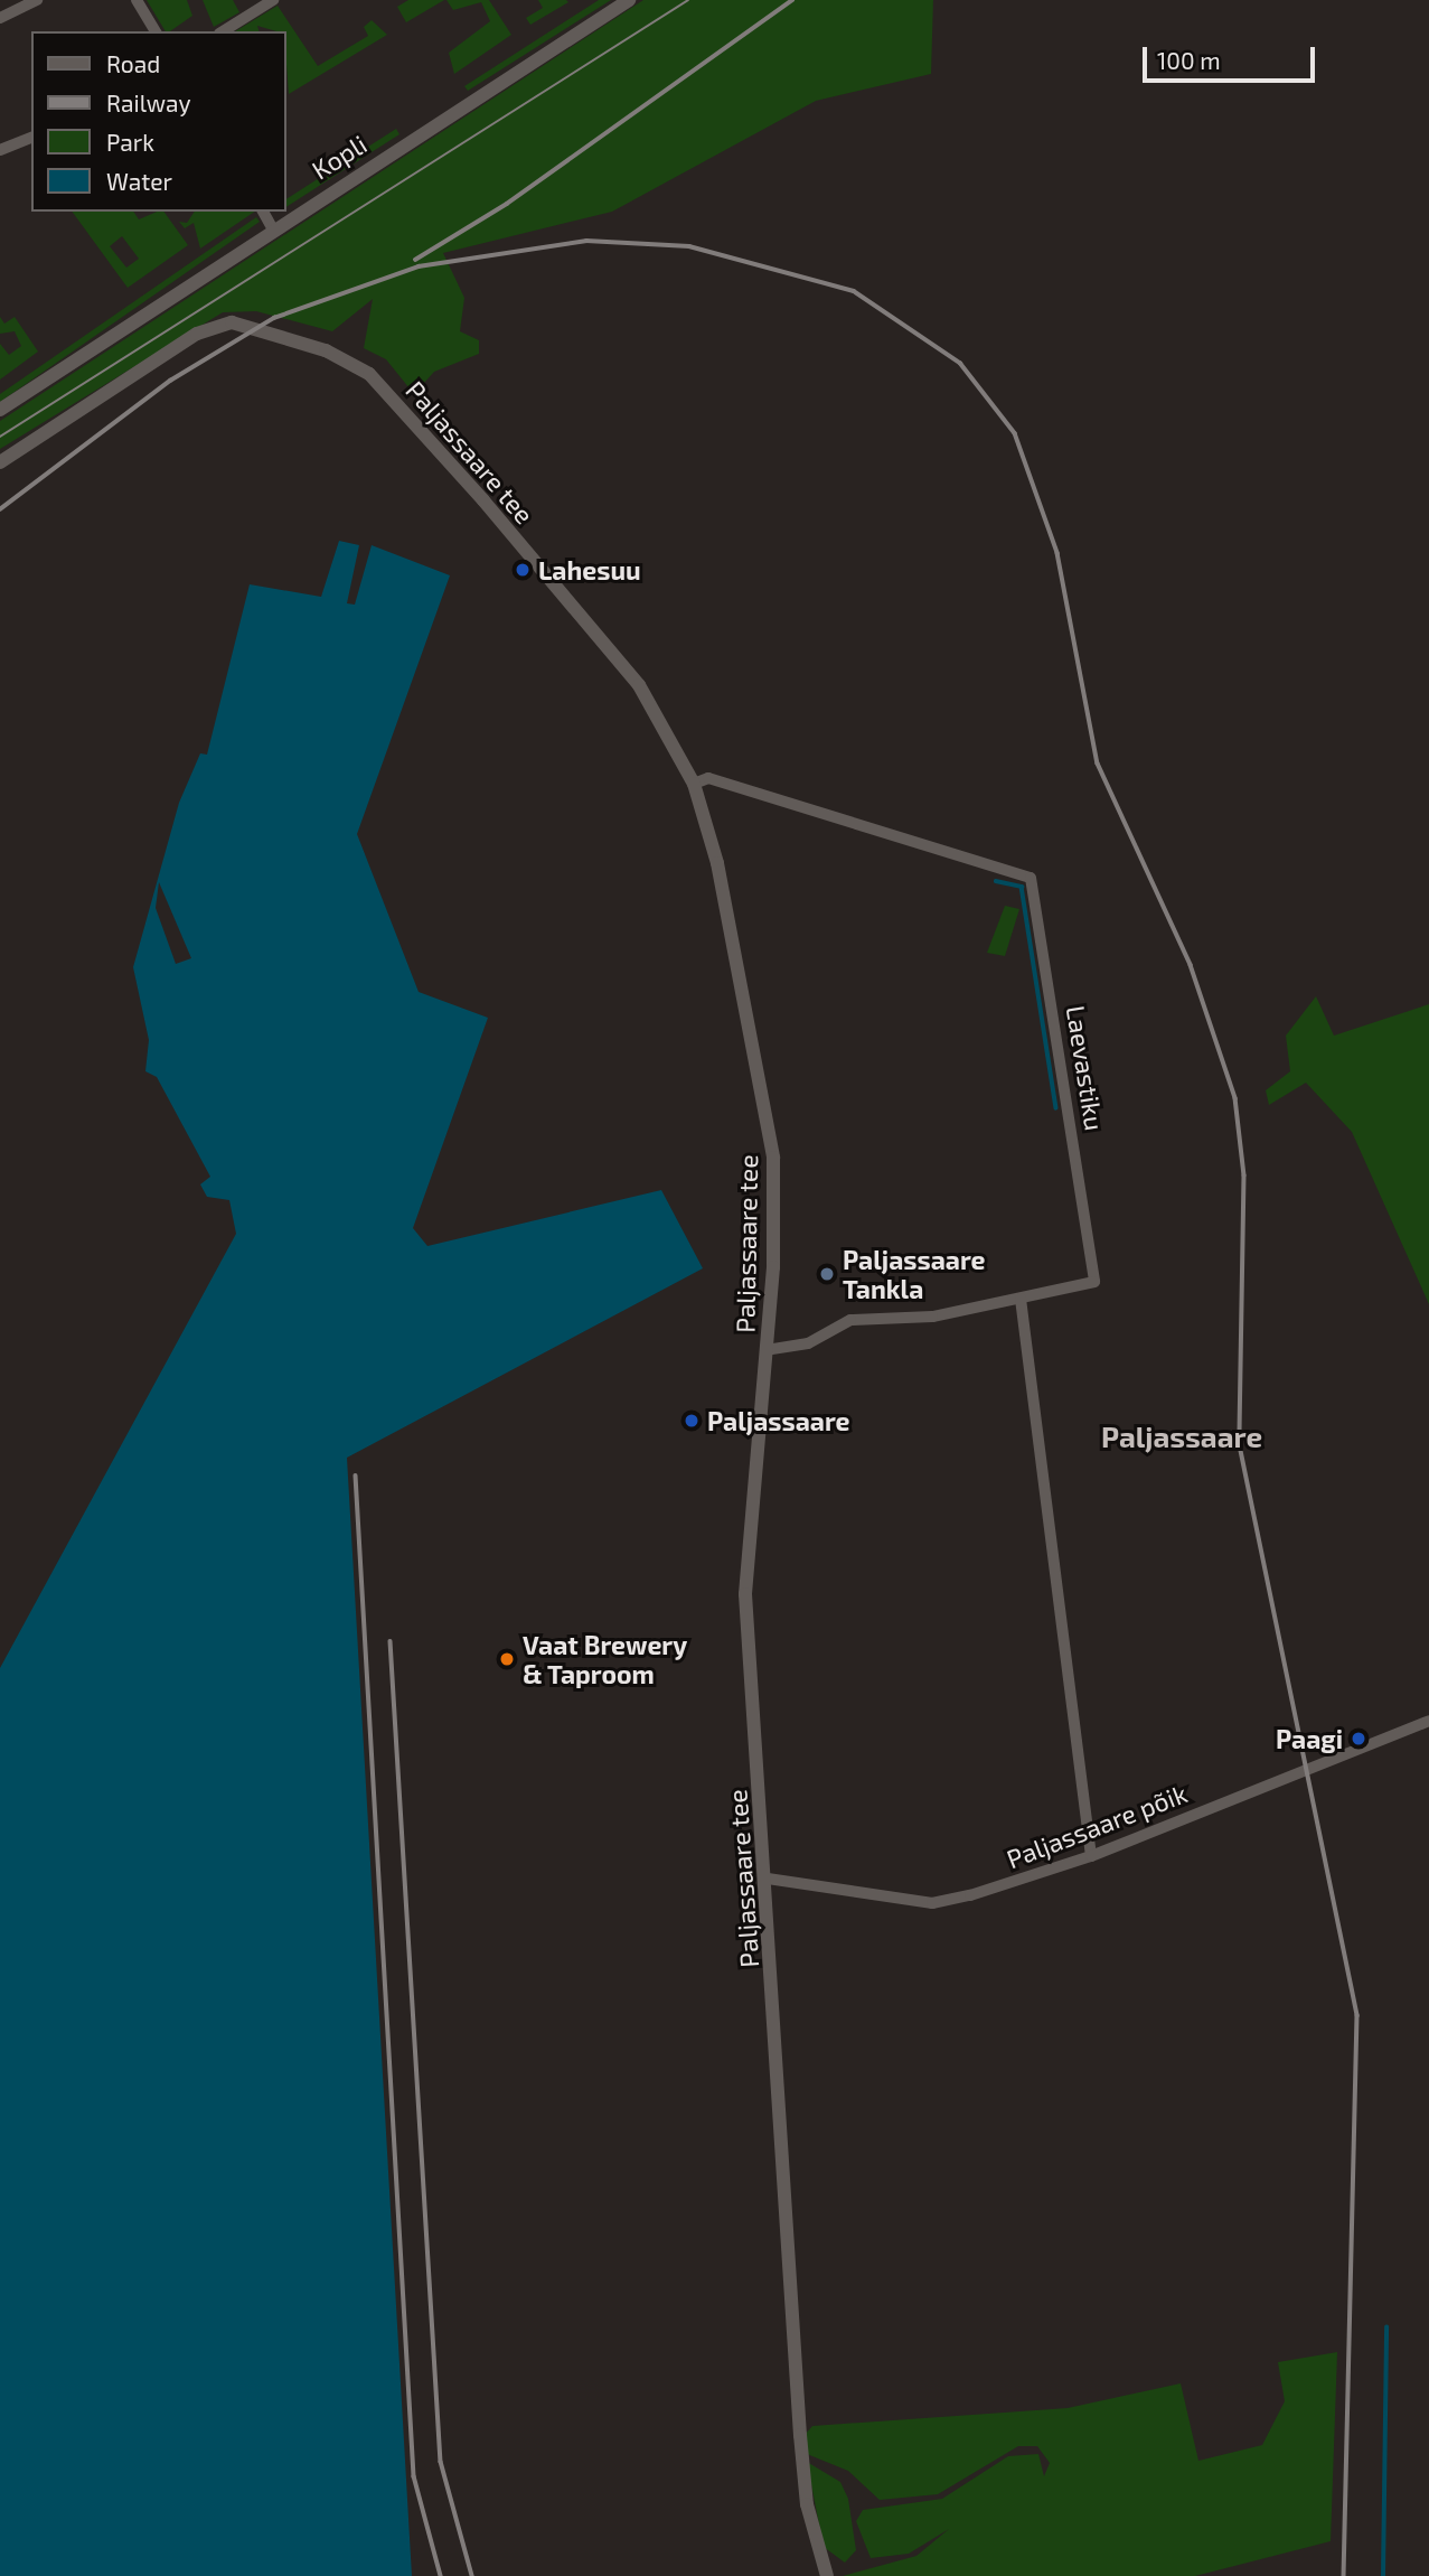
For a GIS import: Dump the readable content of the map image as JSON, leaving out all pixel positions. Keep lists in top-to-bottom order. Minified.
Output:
{"streets":{"street":["Kopli","Paljassaare tee","Laevastiku","Paljassaare põik"]},"crossings":[["Paljassaare tee","Laevastiku"],["Paljassaare tee","Paljassaare põik"]],"districts":["Paljassaare"],"places":["Lahesuu","Paljassaare Tankla","Paljassaare","Vaat Brewery & Taproom","Paagi"],"legend":["Road","Railway","Park","Water"],"scale_bar":"100 m"}
